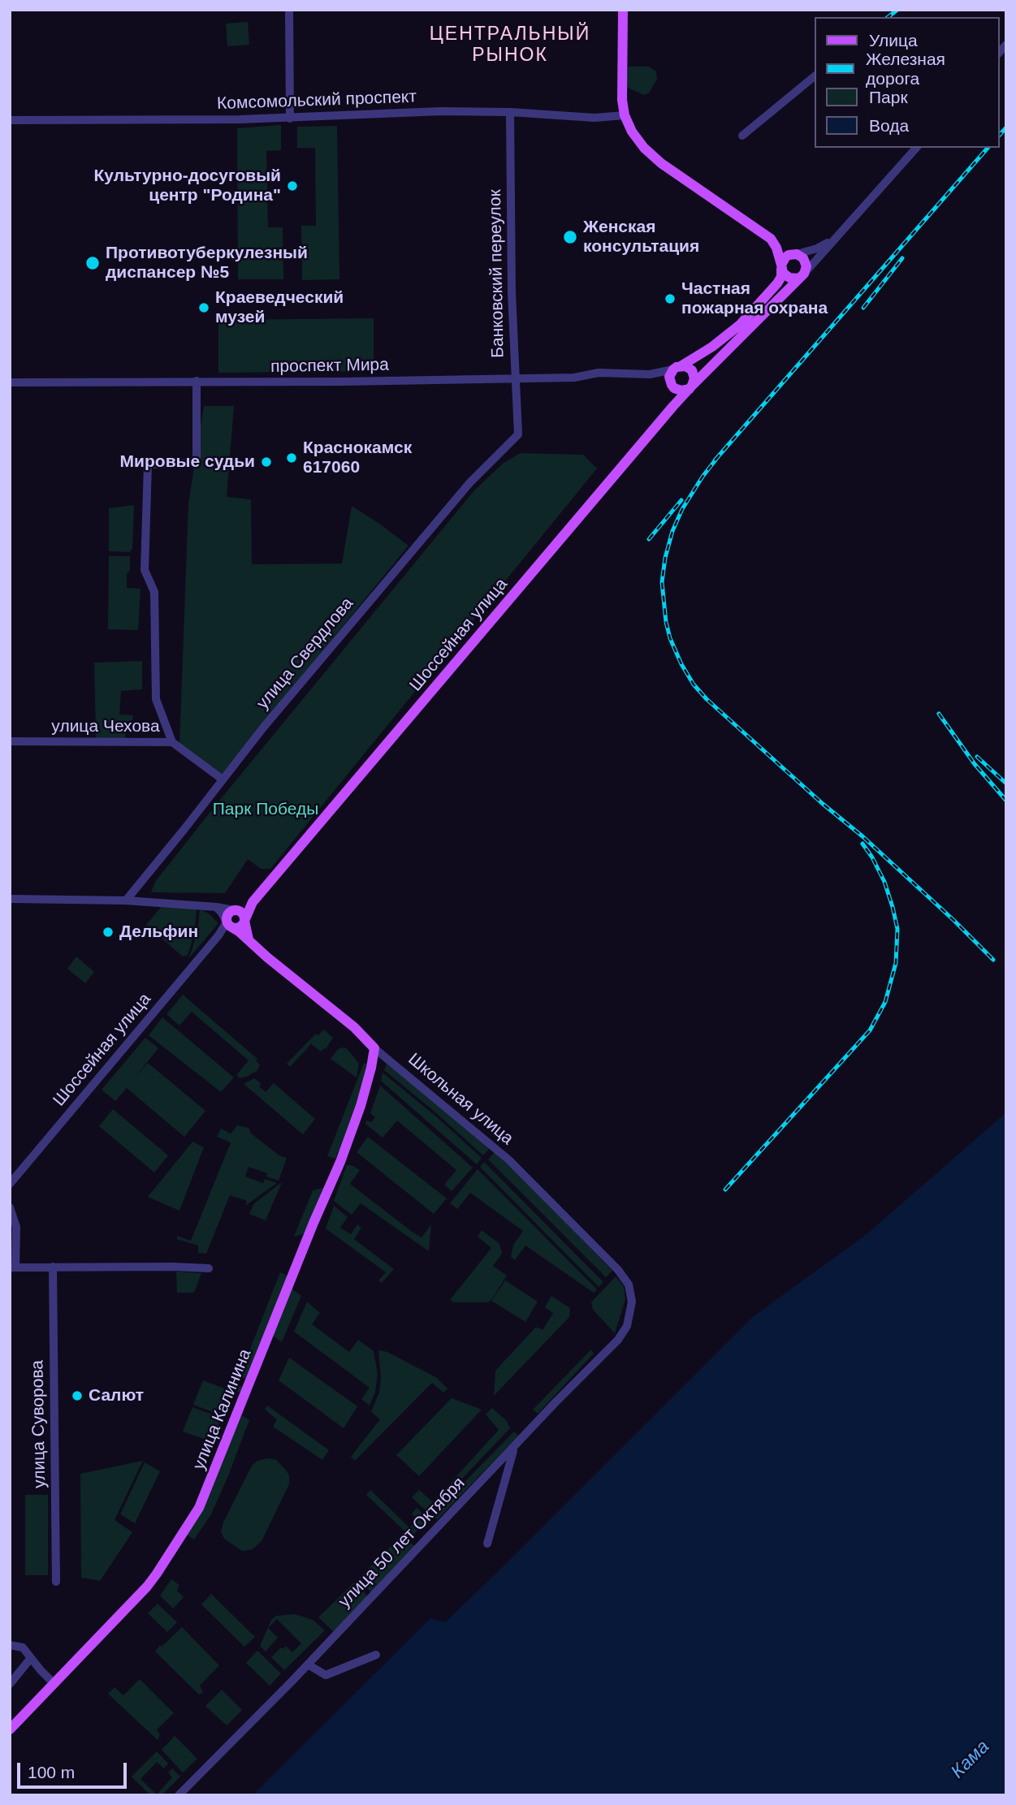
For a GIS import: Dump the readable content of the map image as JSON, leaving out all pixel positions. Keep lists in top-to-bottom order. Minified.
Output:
{"streets":{"main road":["Шоссейная улица","Школьная улица","улица Калинина"],"street":["Комсомольский проспект","Банковский переулок","проспект Мира","улица Свердлова","улица Чехова","улица Суворова","улица 50 лет Октября"]},"crossings":[["Комсомольский проспект","Банковский переулок"],["Банковский переулок","проспект Мира"],["Банковский переулок","улица Свердлова"],["проспект Мира","Шоссейная улица"],["Шоссейная улица","Школьная улица"],["улица Свердлова","улица Чехова"],["Школьная улица","улица Калинина"],["Школьная улица","улица 50 лет Октября"]],"districts":["ЦЕНТРАЛЬНЫЙ РЫНОК"],"water":["Кама"],"parks":["Парк Победы"],"places":["Культурно-досуговый центр \"Родина\"","Женская консультация","Противотуберкулезный диспансер №5","Частная пожарная охрана","Краеведческий музей","Краснокамск 617060","Мировые судьи","Дельфин","Салют"],"legend":["Улица","Железная дорога","Парк","Вода"],"scale_bar":"100 m"}
